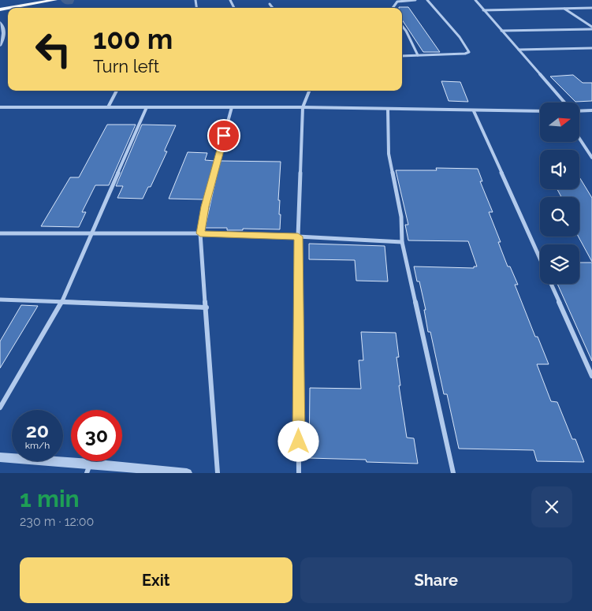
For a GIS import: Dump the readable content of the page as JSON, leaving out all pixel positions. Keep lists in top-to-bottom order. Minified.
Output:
{"north":"right","page":{"turn":["100 m","Turn left"],"speed":"20 km/h","limit":"30","heading":["1 min","230 m · 12:00"],"buttons":["Exit","Share"]}}
